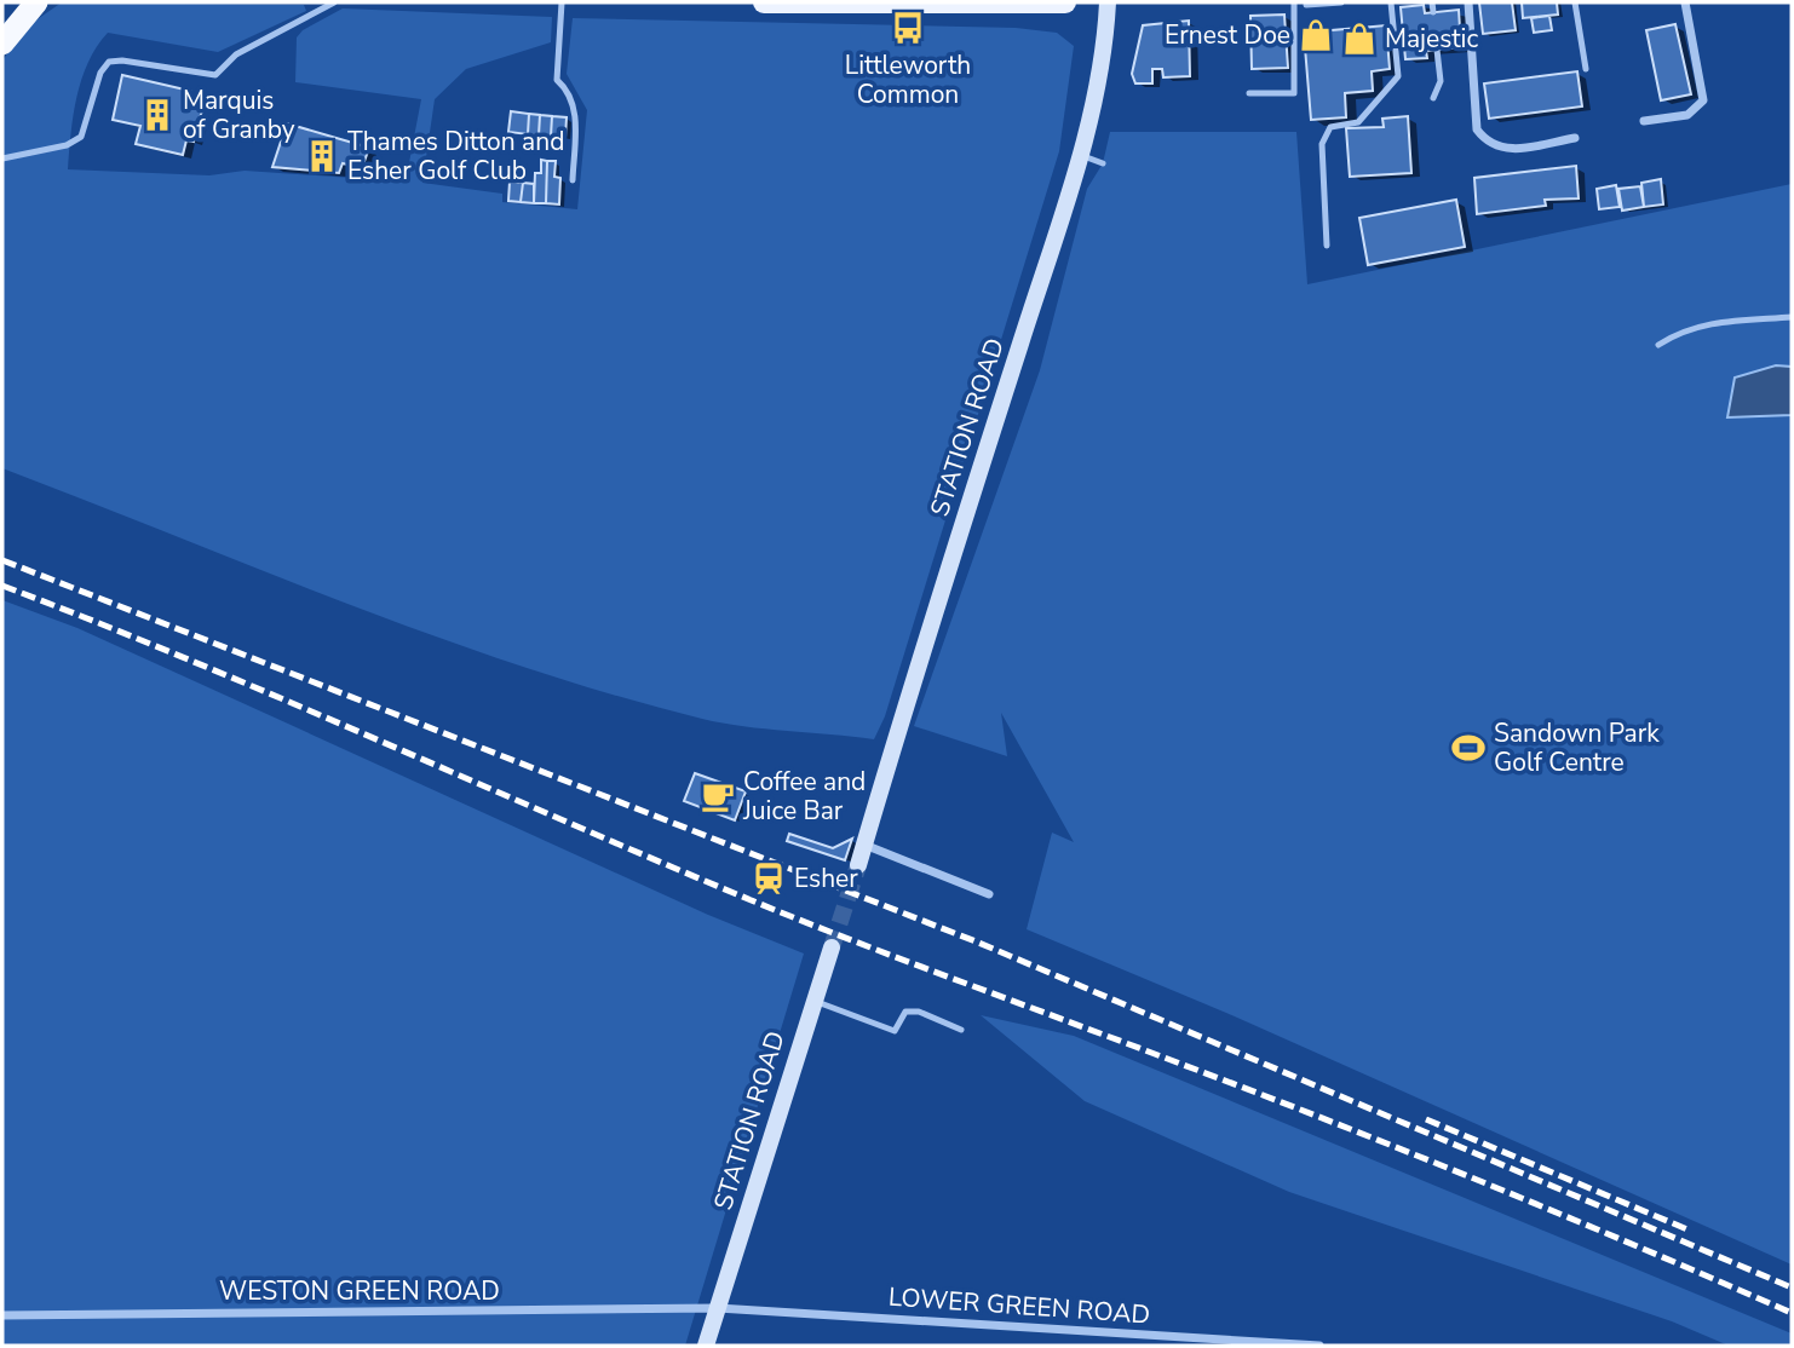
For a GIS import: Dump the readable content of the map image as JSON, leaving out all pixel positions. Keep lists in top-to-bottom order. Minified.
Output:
{"streets":{"main road":["STATION ROAD"],"street":["WESTON GREEN ROAD","LOWER GREEN ROAD"]},"crossings":[["STATION ROAD","WESTON GREEN ROAD"],["STATION ROAD","LOWER GREEN ROAD"],["WESTON GREEN ROAD","LOWER GREEN ROAD"]],"places":{"bus stop":["Littleworth Common"],"shop":["Ernest Doe","Majestic"],"building":["Marquis of Granby","Thames Ditton and Esher Golf Club"],"sports":["Sandown Park Golf Centre"],"cafe":["Coffee and Juice Bar"],"station":["Esher"]}}
